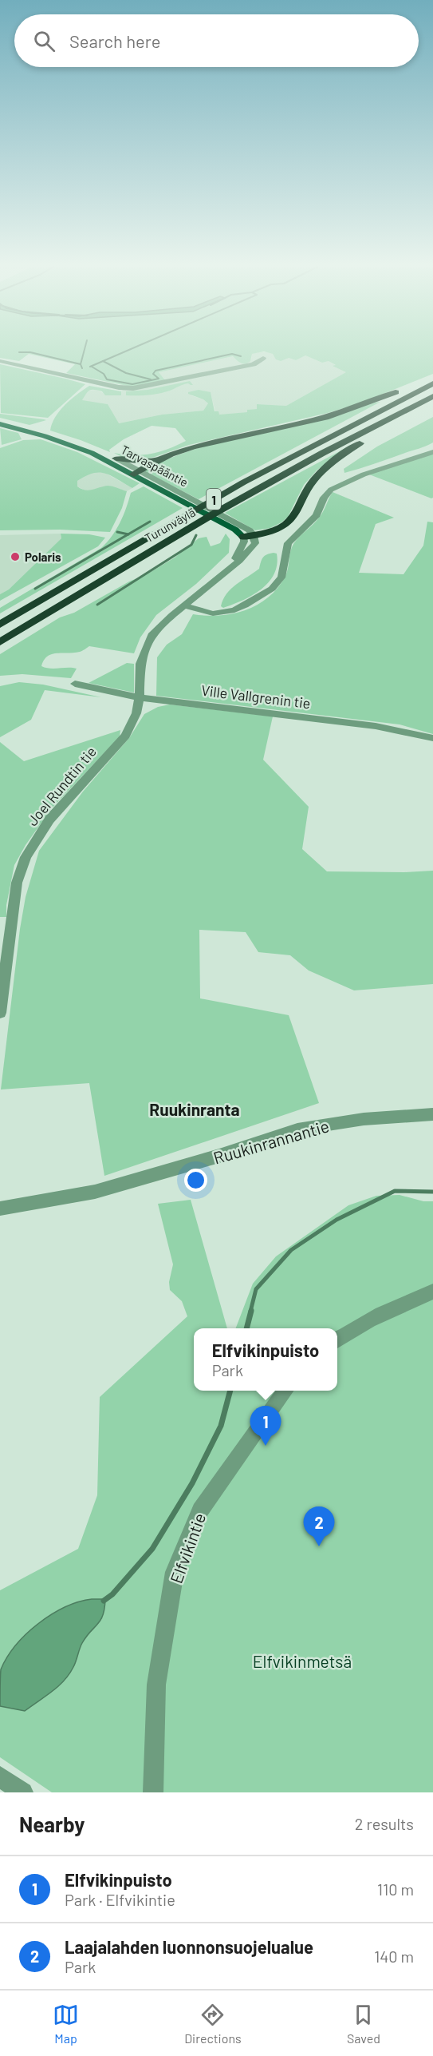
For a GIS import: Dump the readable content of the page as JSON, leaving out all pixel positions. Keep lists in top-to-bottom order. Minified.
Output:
{"streets":{"highway":["1","Turunväylä"],"main road":["Tarvaspääntie"],"street":["Ville Vallgrenin tie","Joel Rundtin tie","Ruukinrannantie","Elfvikintie"]},"crossings":[["Ville Vallgrenin tie","Joel Rundtin tie"]],"districts":["Ruukinranta"],"parks":["Elfvikinmetsä"],"places":["Polaris"],"page":{"search":"Search here","popup":["Elfvikinpuisto","Park"],"pins":["1","2"],"heading":["Nearby","2 results"],"list":[{"mark":"1","name":"Elfvikinpuisto","note":"Park · Elfvikintie","value":"110 m"},{"mark":"2","name":"Laajalahden luonnonsuojelualue","note":"Park","value":"140 m"}],"nav":["Map","Directions","Saved"]}}
